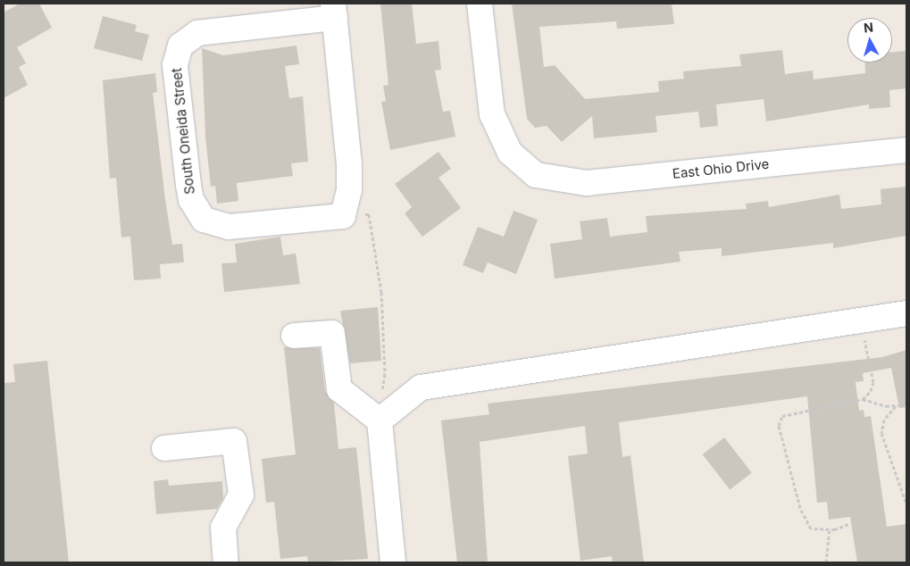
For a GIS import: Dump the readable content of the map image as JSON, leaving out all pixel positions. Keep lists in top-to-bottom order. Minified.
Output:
{"streets":{"street":["South Oneida Street","East Ohio Drive"]},"north":"top"}
